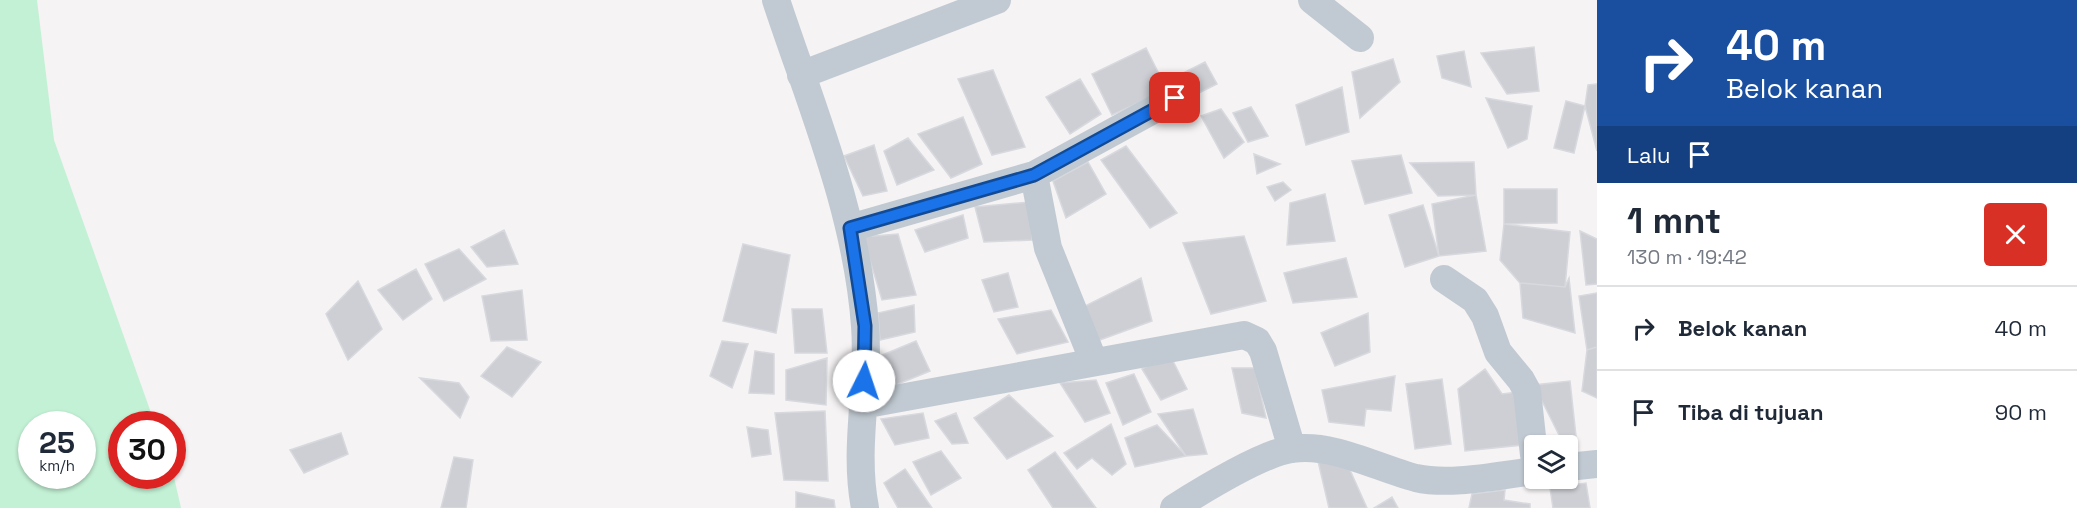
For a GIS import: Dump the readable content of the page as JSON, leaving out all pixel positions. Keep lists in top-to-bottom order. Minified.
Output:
{"page":{"turn":["40 m","Belok kanan"],"then":"Lalu","heading":["1 mnt","130 m · 19:42"],"list":[{"name":"Belok kanan","value":"40 m"},{"name":"Tiba di tujuan","value":"90 m"}],"speed":"25 km/h","limit":"30"}}
